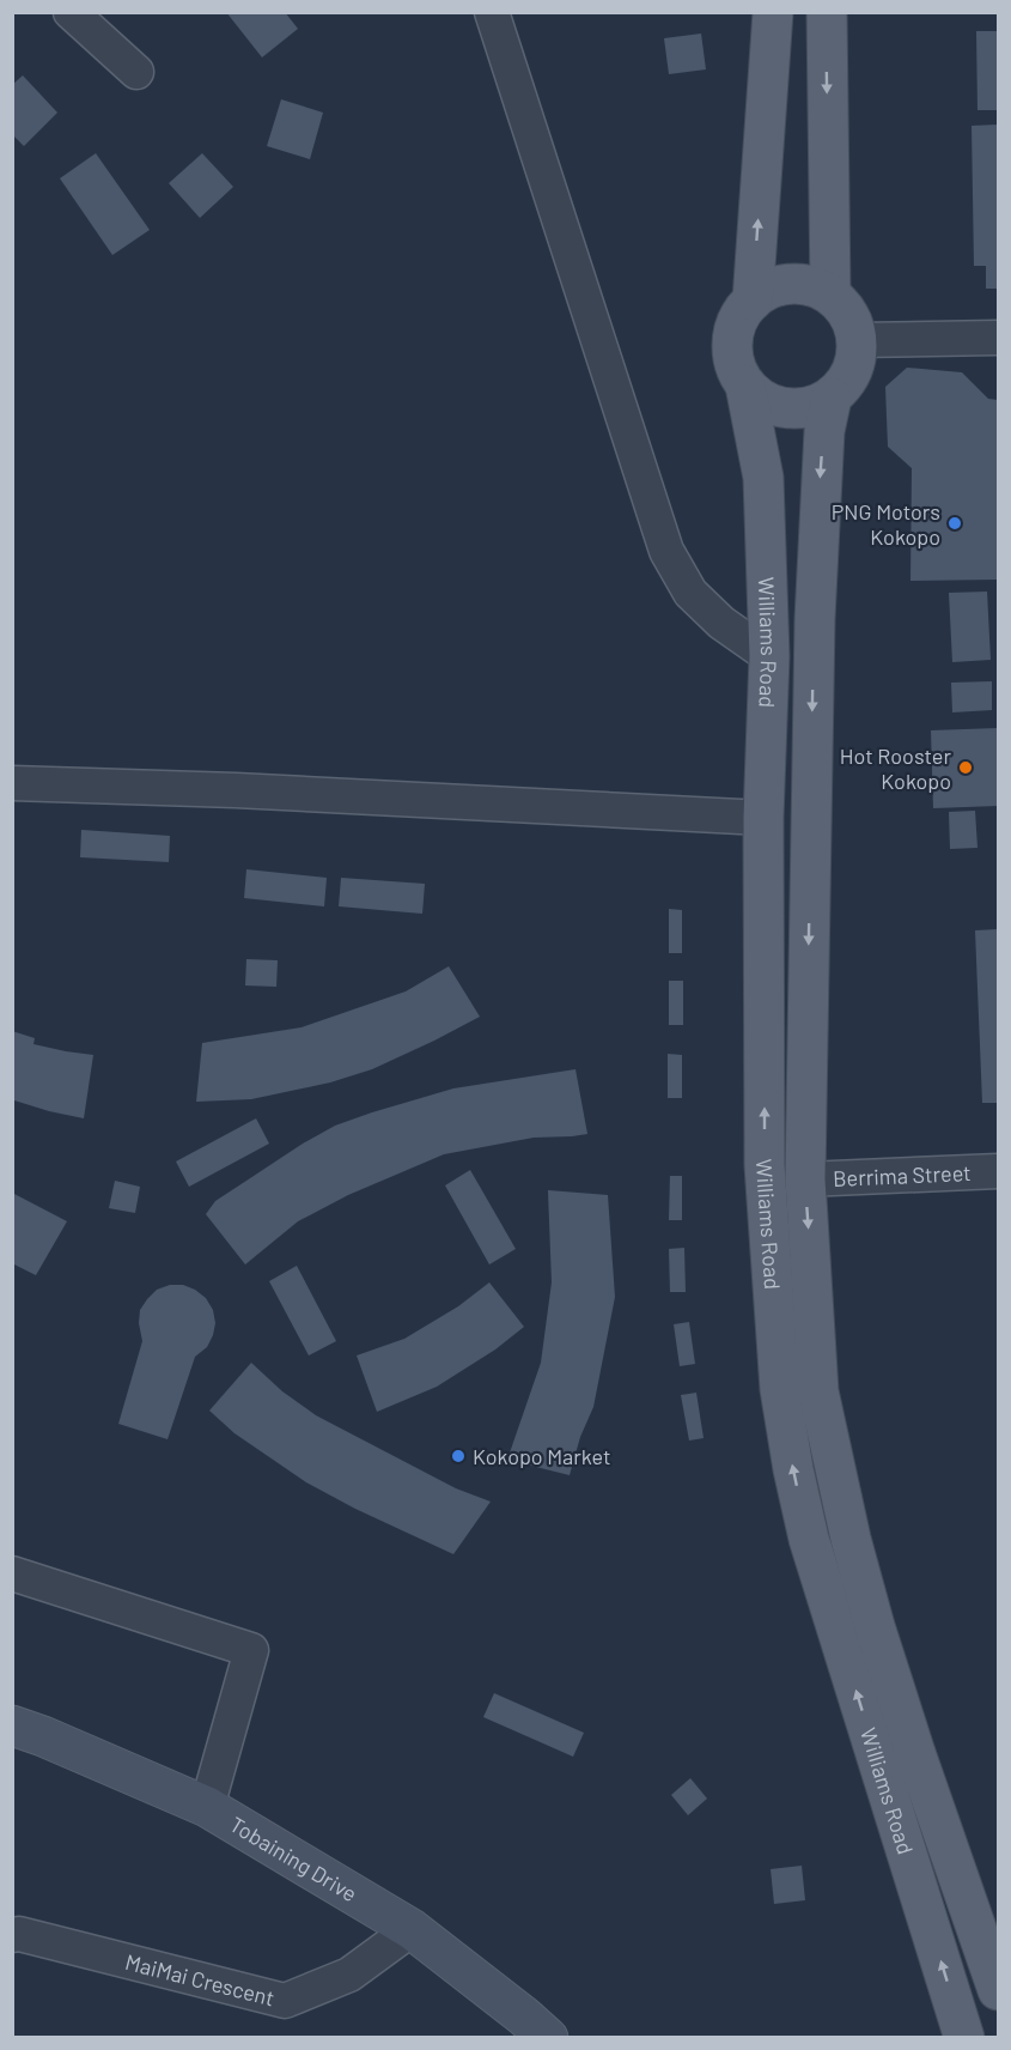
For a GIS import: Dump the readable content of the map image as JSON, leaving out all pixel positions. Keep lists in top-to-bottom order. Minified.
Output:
{"streets":{"main road":["Williams Road"],"street":["Berrima Street","Tobaining Drive","MaiMai Crescent"]},"crossings":[["Williams Road","Berrima Street"],["Tobaining Drive","MaiMai Crescent"]],"places":["PNG Motors Kokopo","Hot Rooster Kokopo","Kokopo Market"]}
